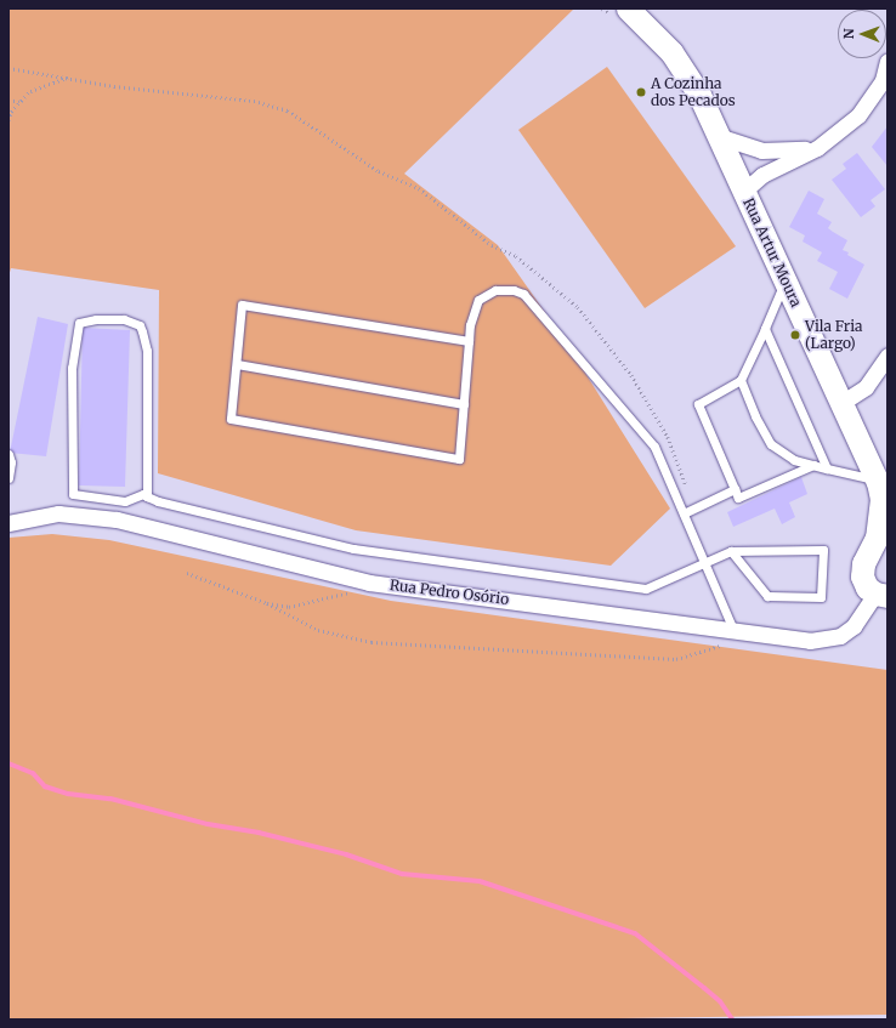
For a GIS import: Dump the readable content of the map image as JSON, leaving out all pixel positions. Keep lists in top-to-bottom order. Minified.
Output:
{"streets":{"main road":["Rua Artur Moura"],"street":["Rua Pedro Osório"]},"places":["A Cozinha dos Pecados","Vila Fria (Largo)"],"north":"left"}
